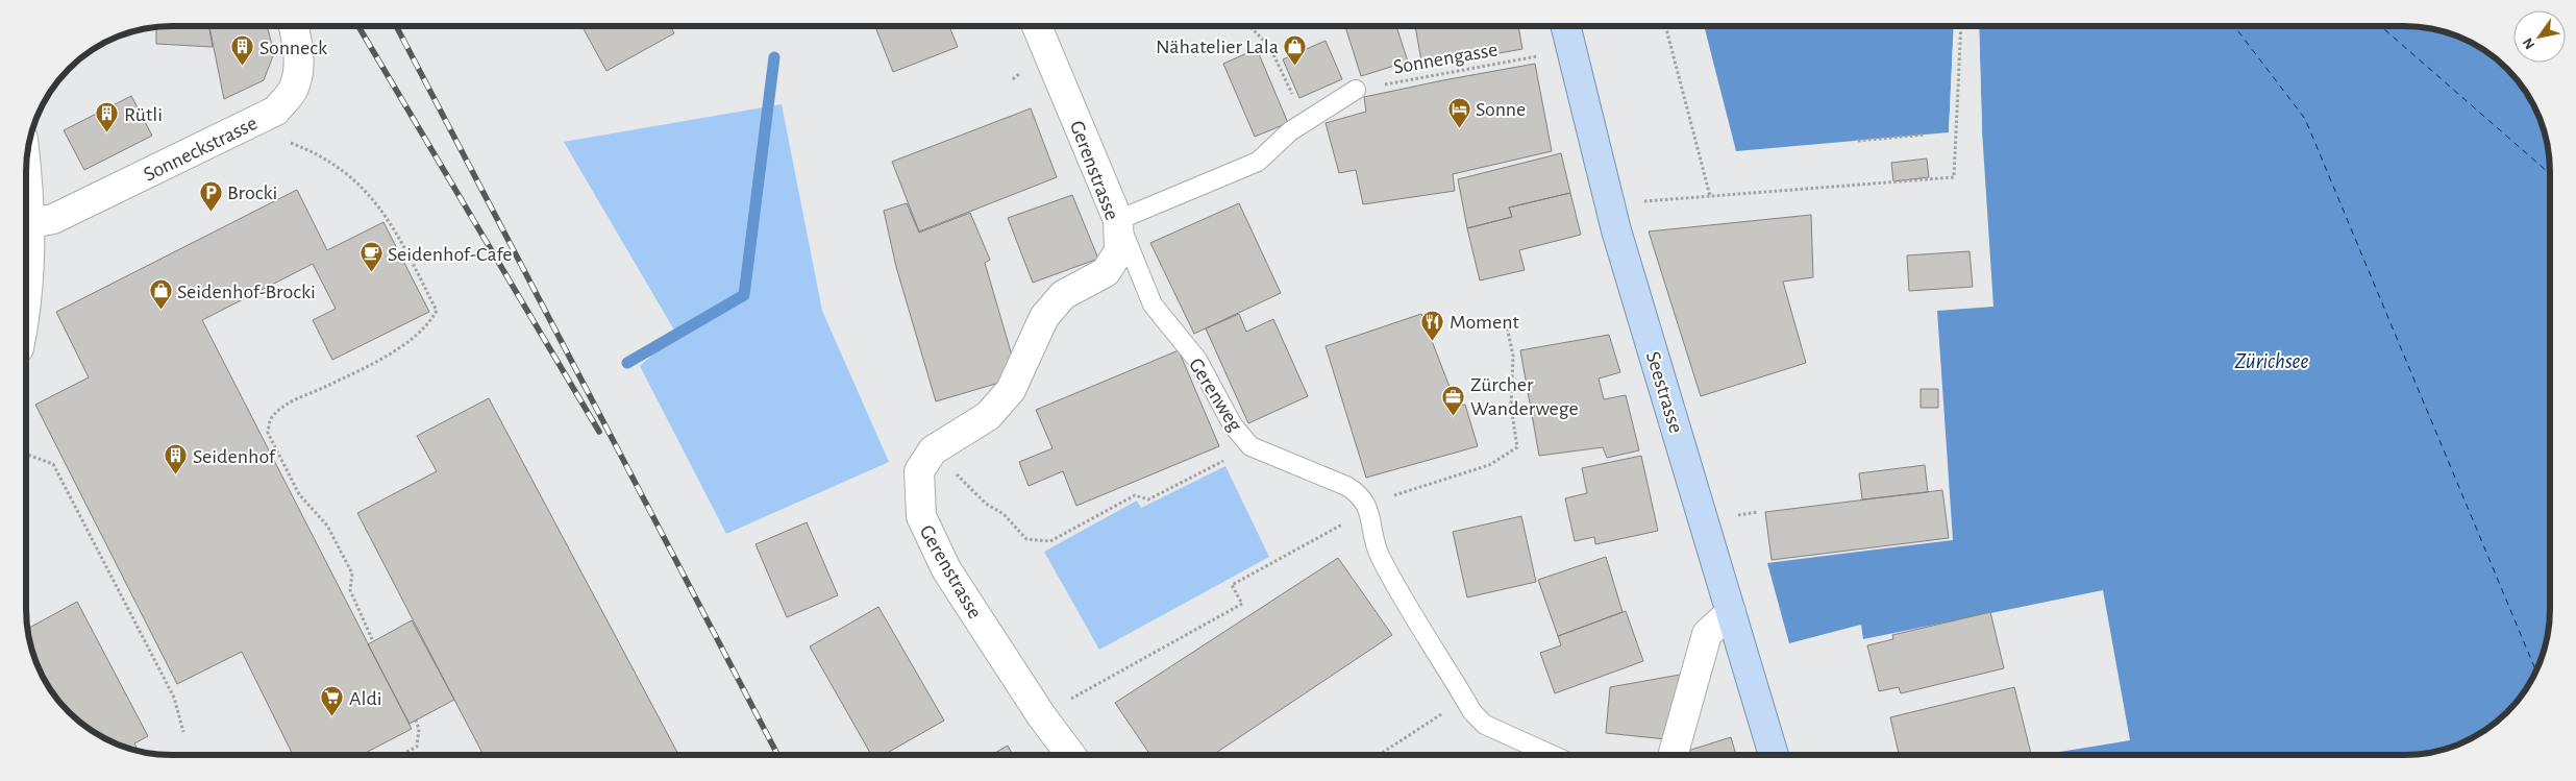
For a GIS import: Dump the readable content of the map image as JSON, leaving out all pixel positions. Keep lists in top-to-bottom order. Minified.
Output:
{"streets":{"main road":["Seestrasse"],"street":["Sonneckstrasse","Gerenstrasse"],"lane":["Gerenweg"],"path":["Sonnengasse"]},"crossings":[["Sonnengasse","Seestrasse"],["Gerenstrasse","Gerenweg"]],"water":["Zürichsee"],"places":{"shop":["Nähatelier Lala","Seidenhof-Brocki"],"building":["Sonneck","Rütli","Seidenhof"],"hotel":["Sonne"],"parking":["Brocki"],"cafe":["Seidenhof-Cafe"],"restaurant":["Moment"],"office":["Zürcher Wanderwege"],"supermarket":["Aldi"]},"north":"bottom left"}
